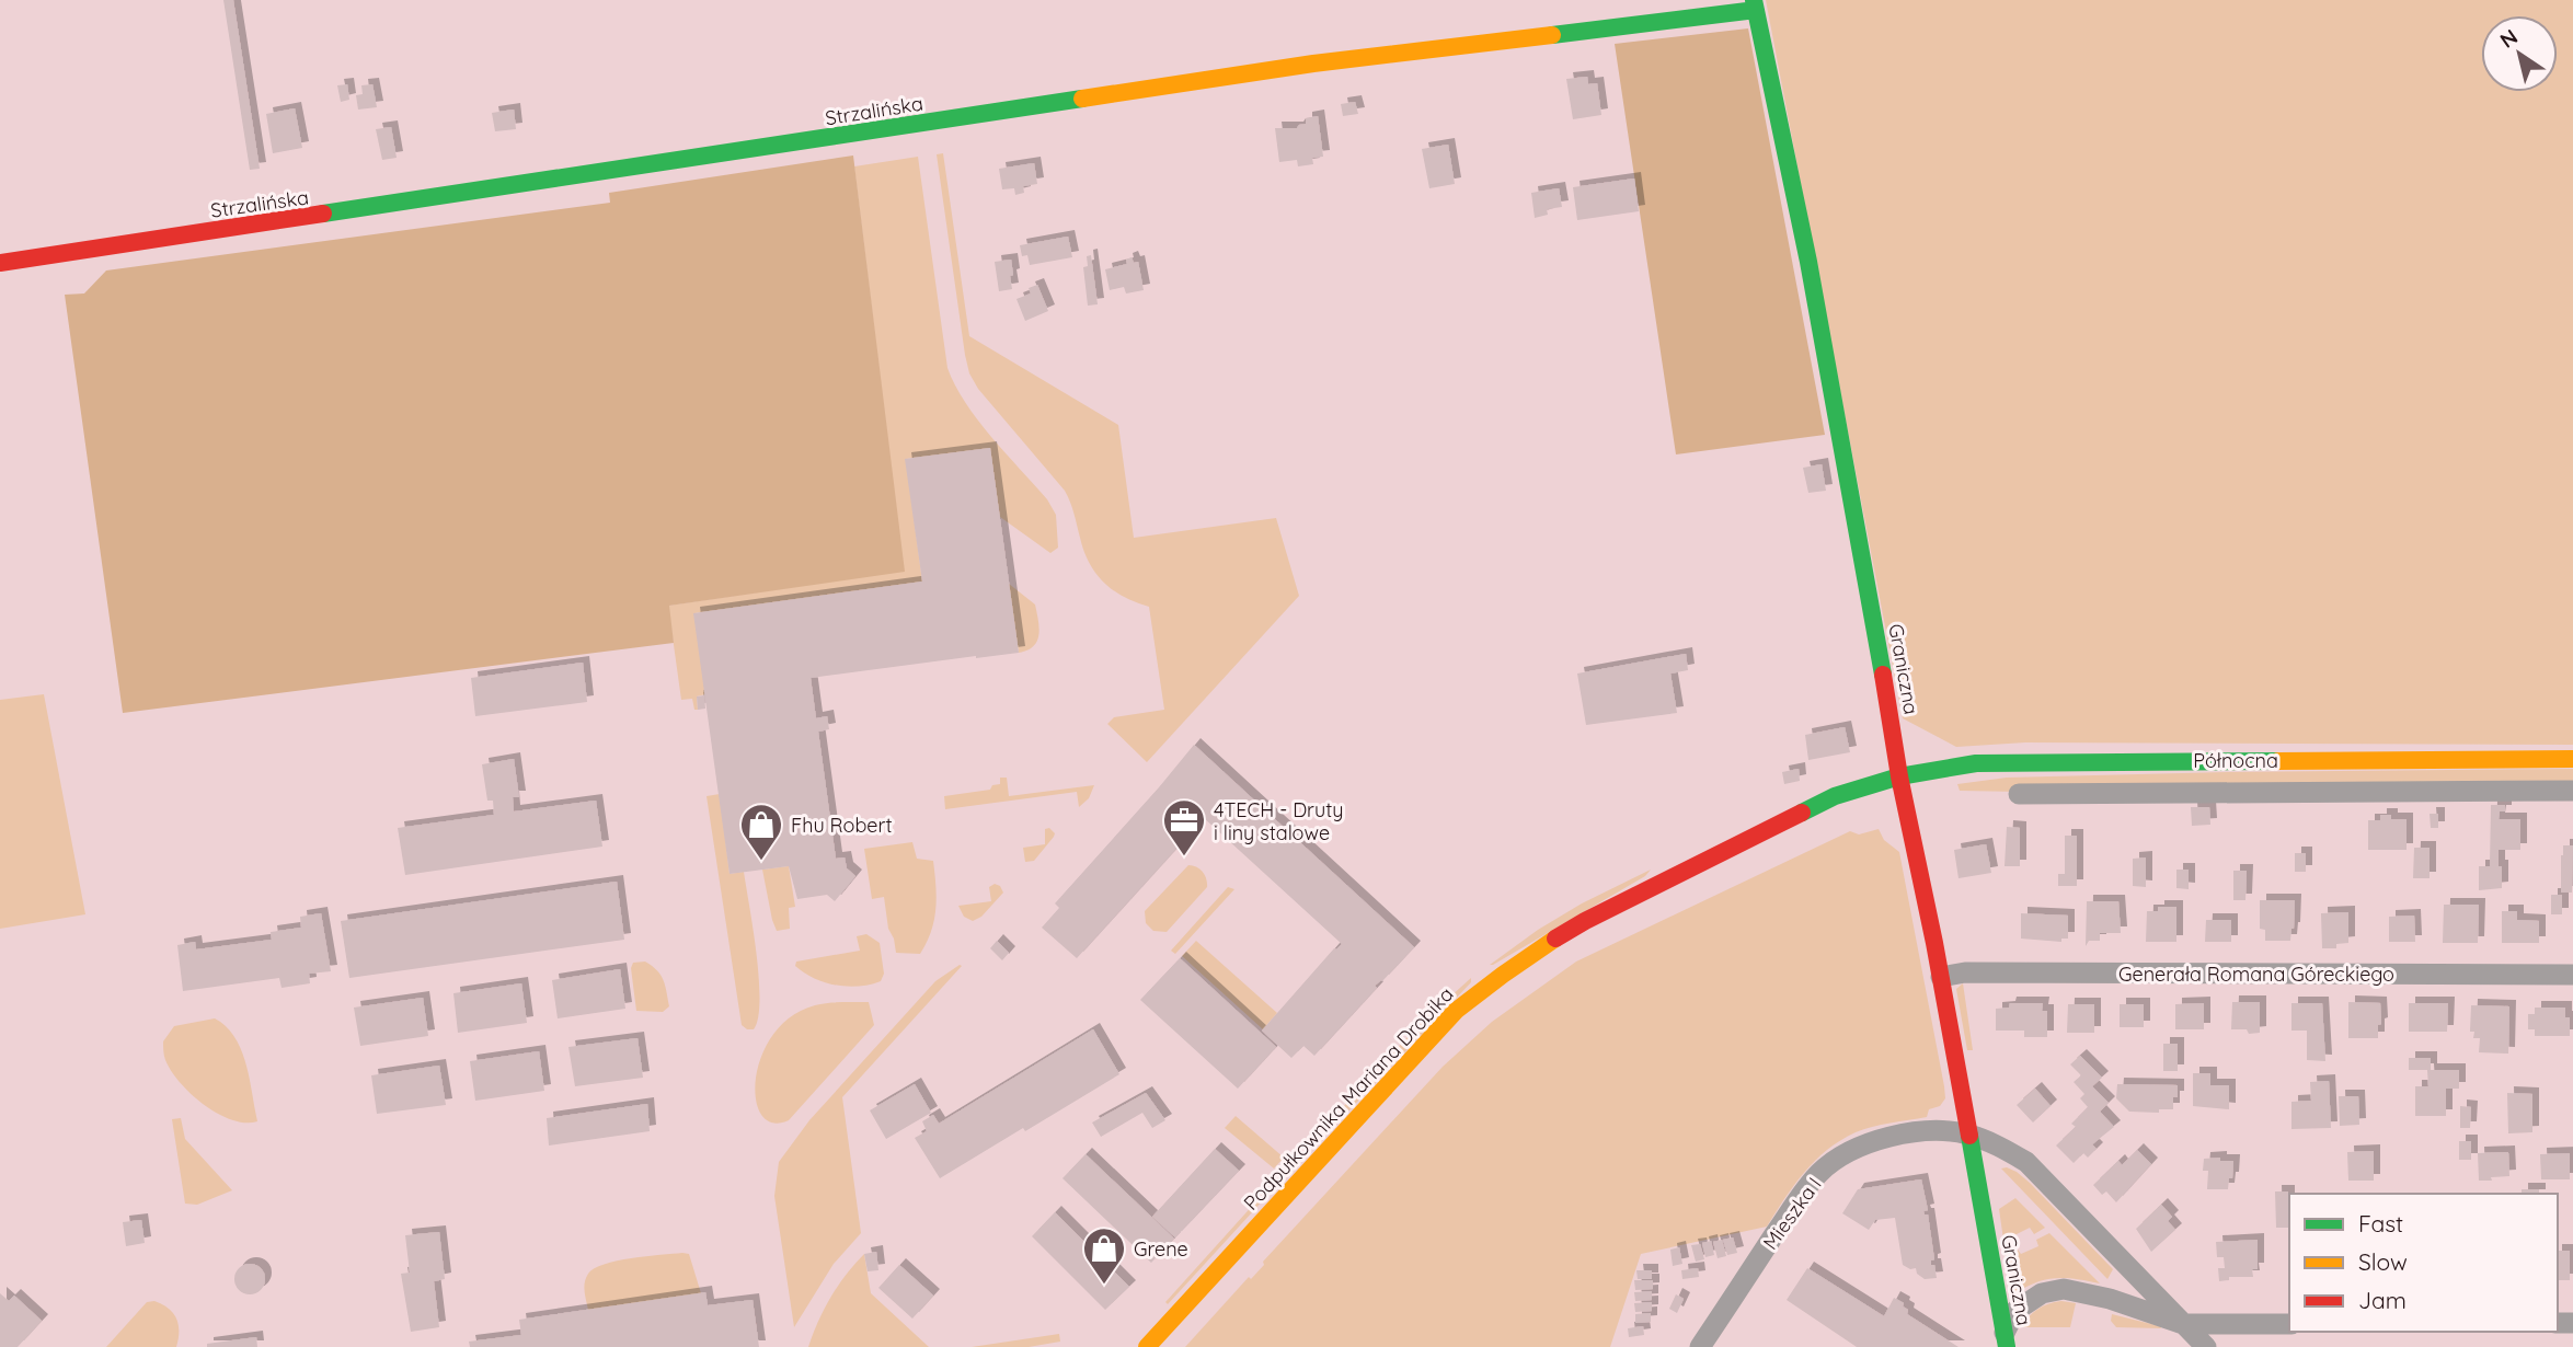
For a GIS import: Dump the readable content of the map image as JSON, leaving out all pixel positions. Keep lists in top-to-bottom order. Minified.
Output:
{"streets":{"street":["Strzalińska","Graniczna","Północna","Generała Romana Góreckiego","Podpułkownika Mariana Drobika","Mieszka I"]},"crossings":[["Strzalińska","Graniczna"],["Graniczna","Północna"],["Graniczna","Generała Romana Góreckiego"],["Graniczna","Podpułkownika Mariana Drobika"],["Graniczna","Mieszka I"],["Północna","Podpułkownika Mariana Drobika"]],"places":{"office":["4TECH - Druty i liny stalowe"],"shop":["Fhu Robert","Grene"]},"legend":["Fast","Slow","Jam"],"north":"top left"}
